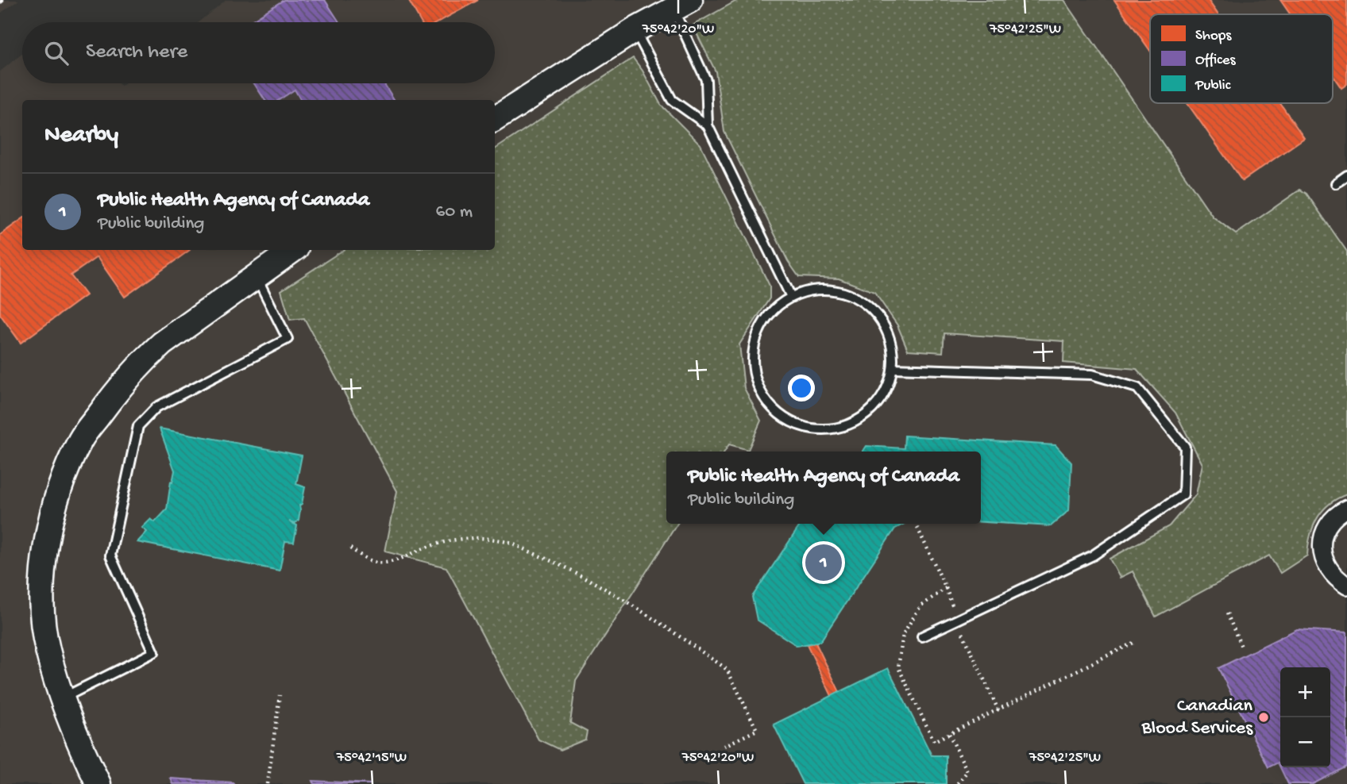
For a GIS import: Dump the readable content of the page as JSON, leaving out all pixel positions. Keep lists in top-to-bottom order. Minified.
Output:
{"places":["Canadian Blood Services"],"legend":["Shops","Offices","Public"],"page":{"search":"Search here","heading":"Nearby","list":[{"mark":"1","name":"Public Health Agency of Canada","note":"Public building","value":"60 m"}],"popup":["Public Health Agency of Canada","Public building"],"pins":"1","map_buttons":["+","−"]},"coordinates":["75°42'20\"W","75°42'25\"W","75°42'15\"W"]}
